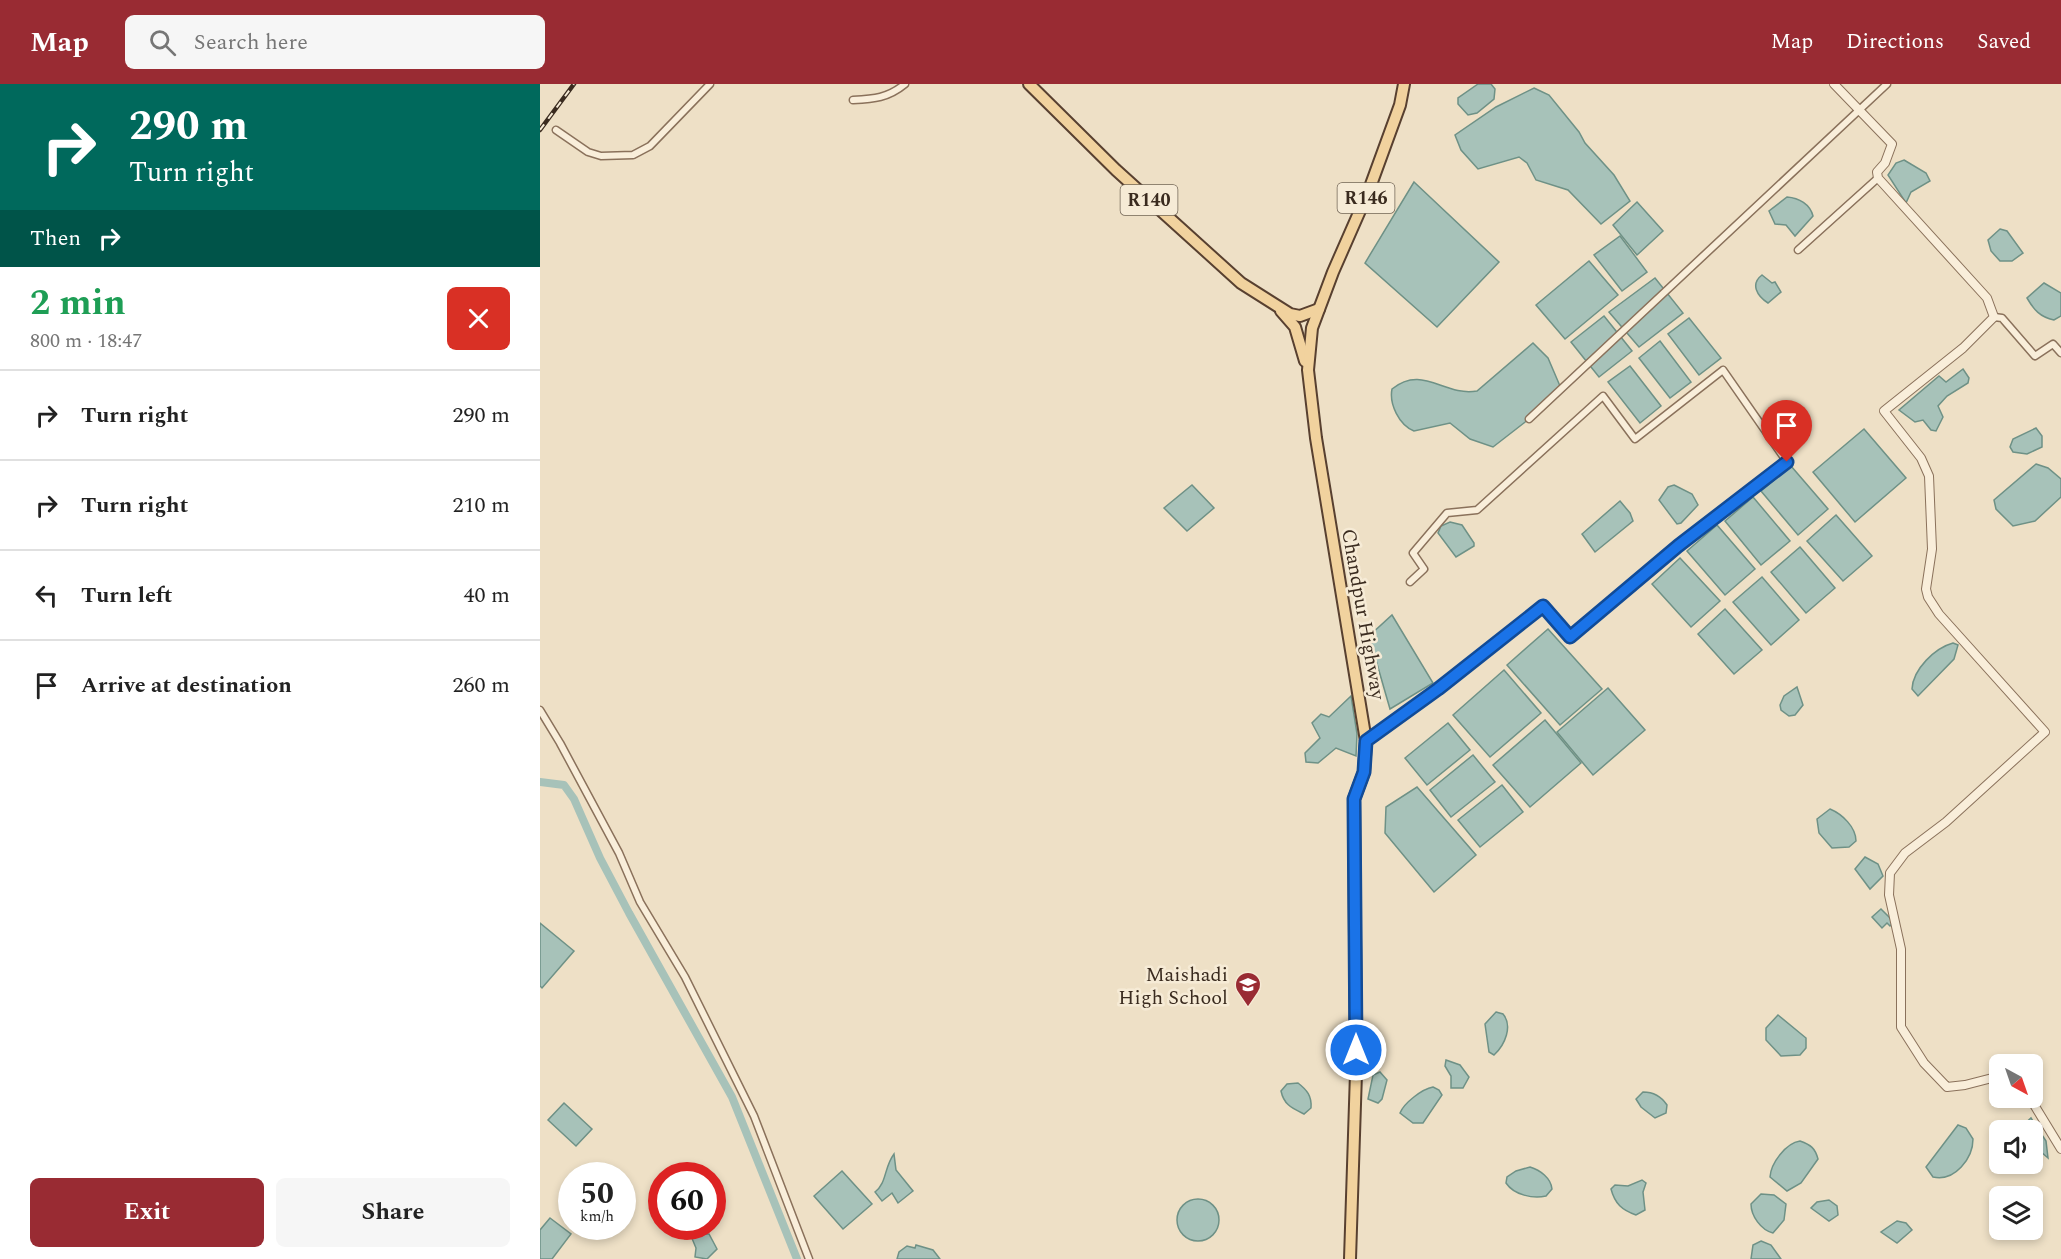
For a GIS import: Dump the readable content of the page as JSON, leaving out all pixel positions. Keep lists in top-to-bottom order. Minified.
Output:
{"streets":{"main road":["R146","R140","Chandpur Highway"]},"crossings":[["R146","R140"],["R140","Chandpur Highway"]],"places":{"school or university":["Maishadi High School"]},"north":"bottom right","page":{"header":"Map","search":"Search here","nav":["Map","Directions","Saved"],"turn":["290 m","Turn right"],"then":"Then","heading":["2 min","800 m · 18:47"],"list":[{"name":"Turn right","value":"290 m"},{"name":"Turn right","value":"210 m"},{"name":"Turn left","value":"40 m"},{"name":"Arrive at destination","value":"260 m"}],"speed":"50 km/h","limit":"60","buttons":["Exit","Share"]}}
